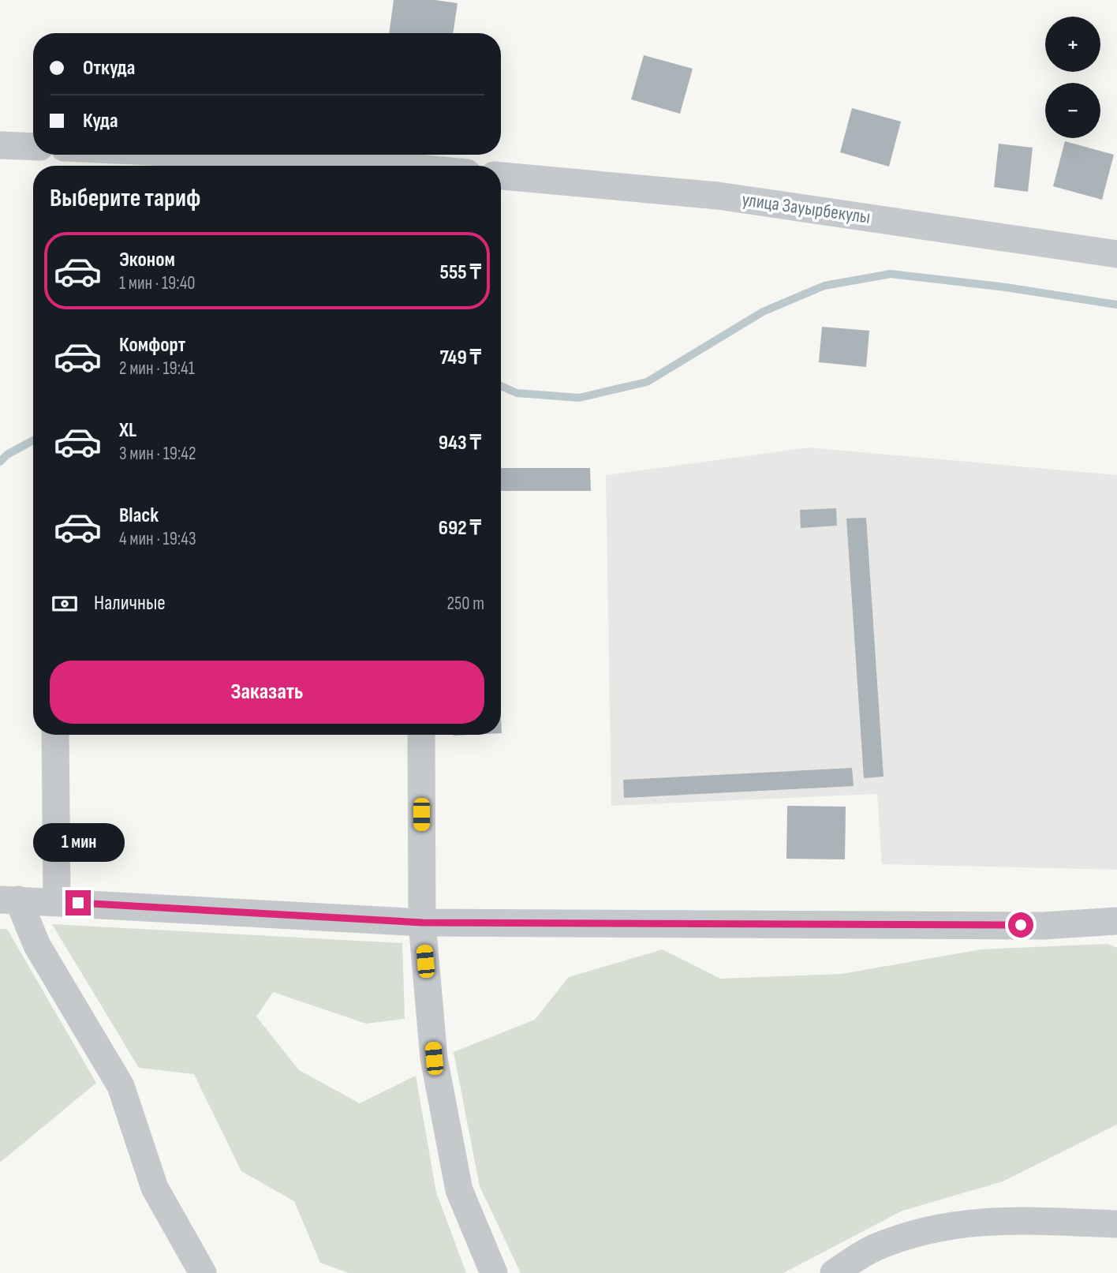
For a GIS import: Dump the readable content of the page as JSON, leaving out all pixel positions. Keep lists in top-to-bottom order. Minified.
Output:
{"streets":{"street":["улица Зауырбекулы"]},"page":{"map_buttons":["+","−"],"banner":["Откуда","Куда"],"heading":"Выберите тариф","list":[{"name":"Эконом","note":"1 мин · 19:40","value":"555 ₸"},{"name":"Комфорт","note":"2 мин · 19:41","value":"749 ₸"},{"name":"XL","note":"3 мин · 19:42","value":"943 ₸"},{"name":"Black","note":"4 мин · 19:43","value":"692 ₸"}],"pay":["Наличные","250 m"],"buttons":"Заказать","bubble":"1 мин"}}
